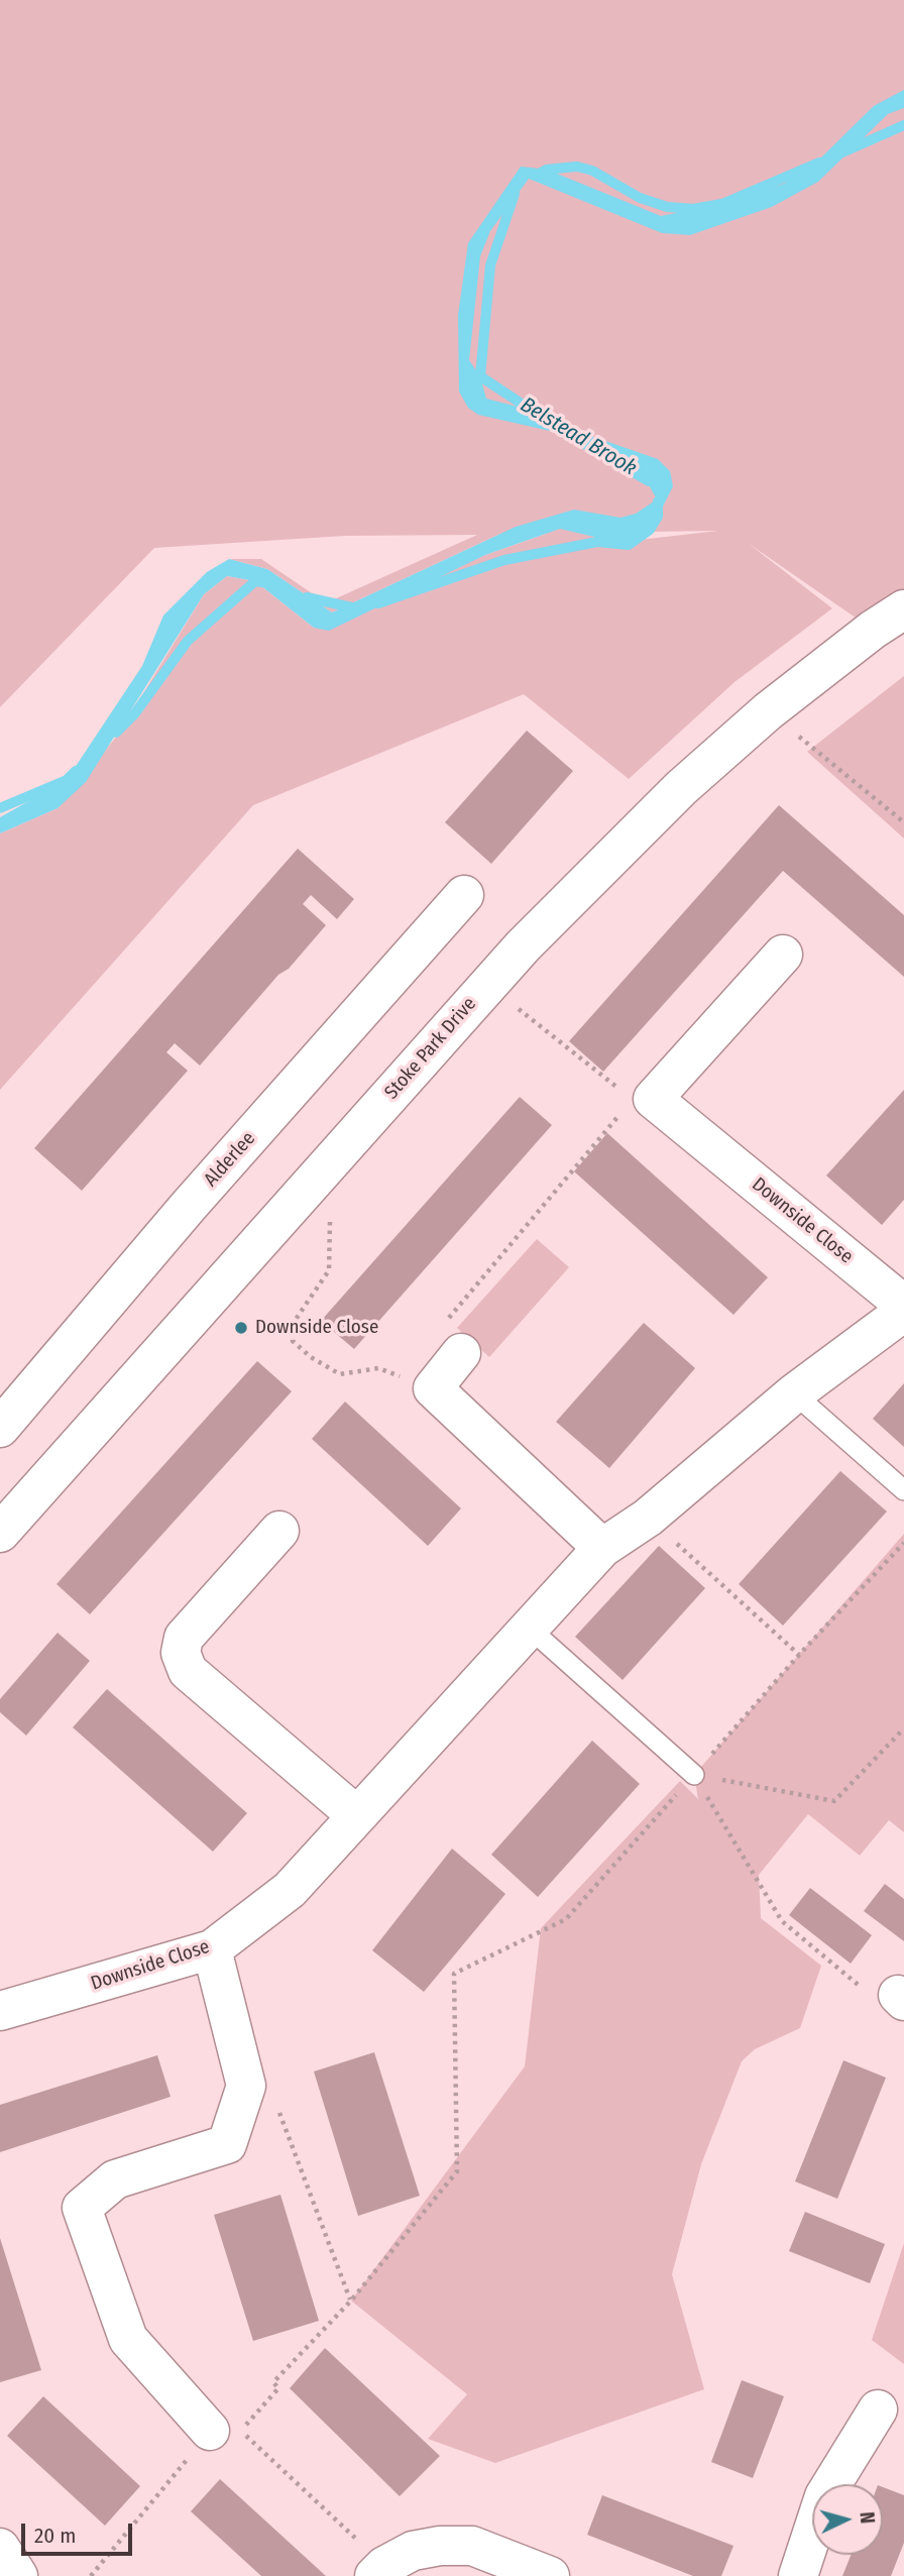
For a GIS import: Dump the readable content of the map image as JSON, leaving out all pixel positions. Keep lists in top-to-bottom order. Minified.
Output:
{"streets":{"street":["Stoke Park Drive","Alderlee","Downside Close"]},"water":["Belstead Brook"],"places":["Downside Close"],"scale_bar":"20 m","north":"right"}
